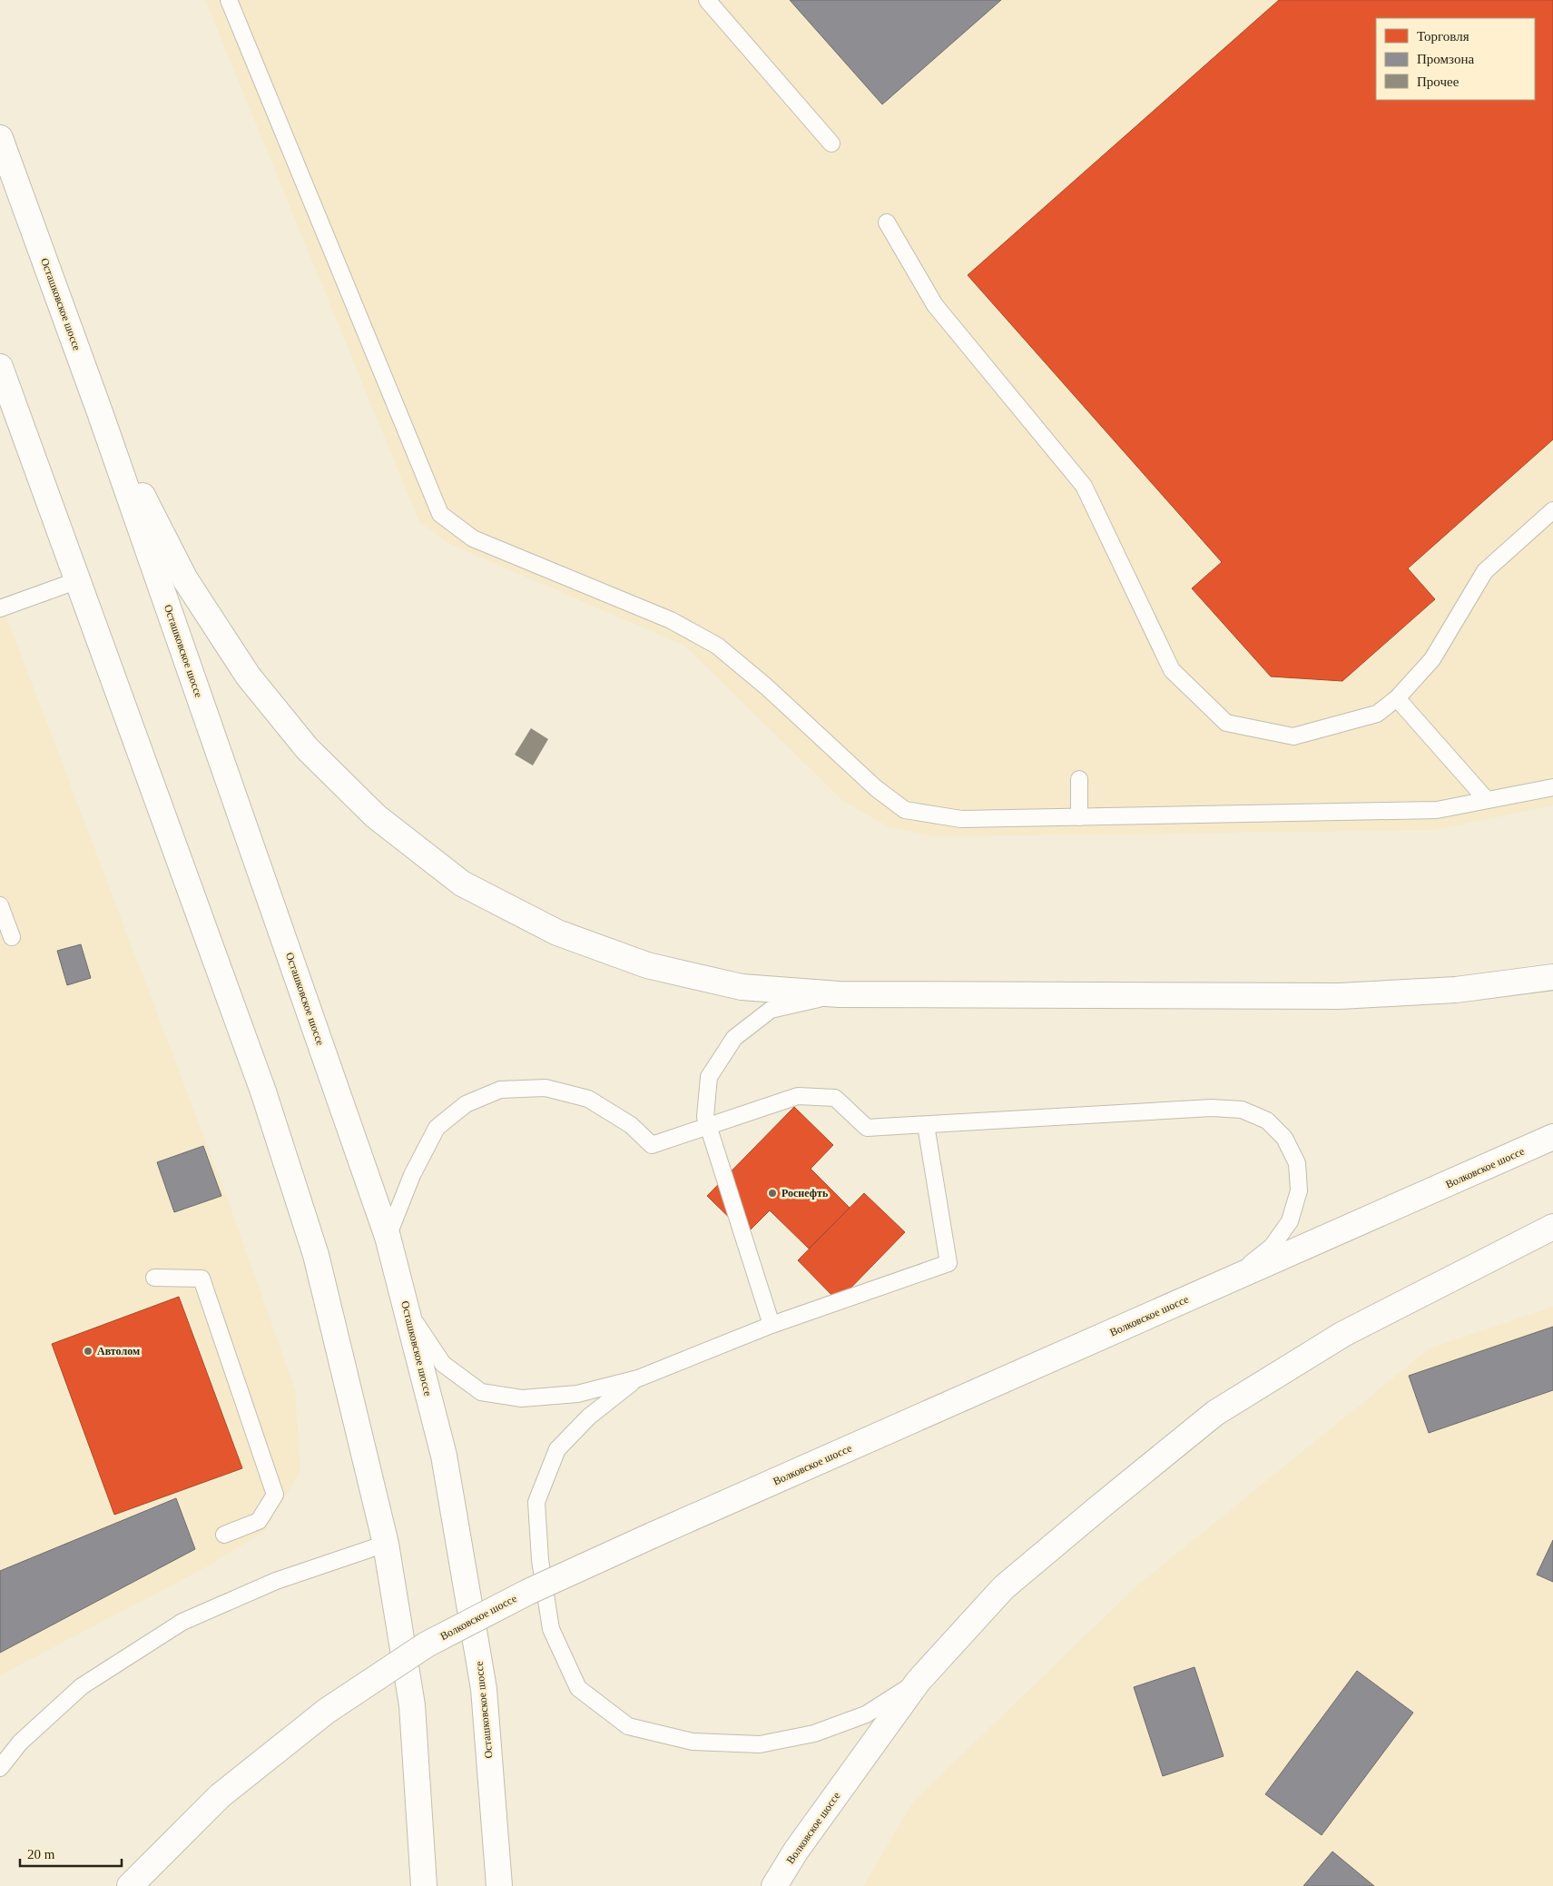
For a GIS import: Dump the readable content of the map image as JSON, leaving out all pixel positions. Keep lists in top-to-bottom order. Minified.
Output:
{"streets":{"main road":["Осташковское шоссе","Волковское шоссе"]},"places":["Роснефть","Автолом"],"legend":["Торговля","Промзона","Прочее"],"scale_bar":"20 m"}
